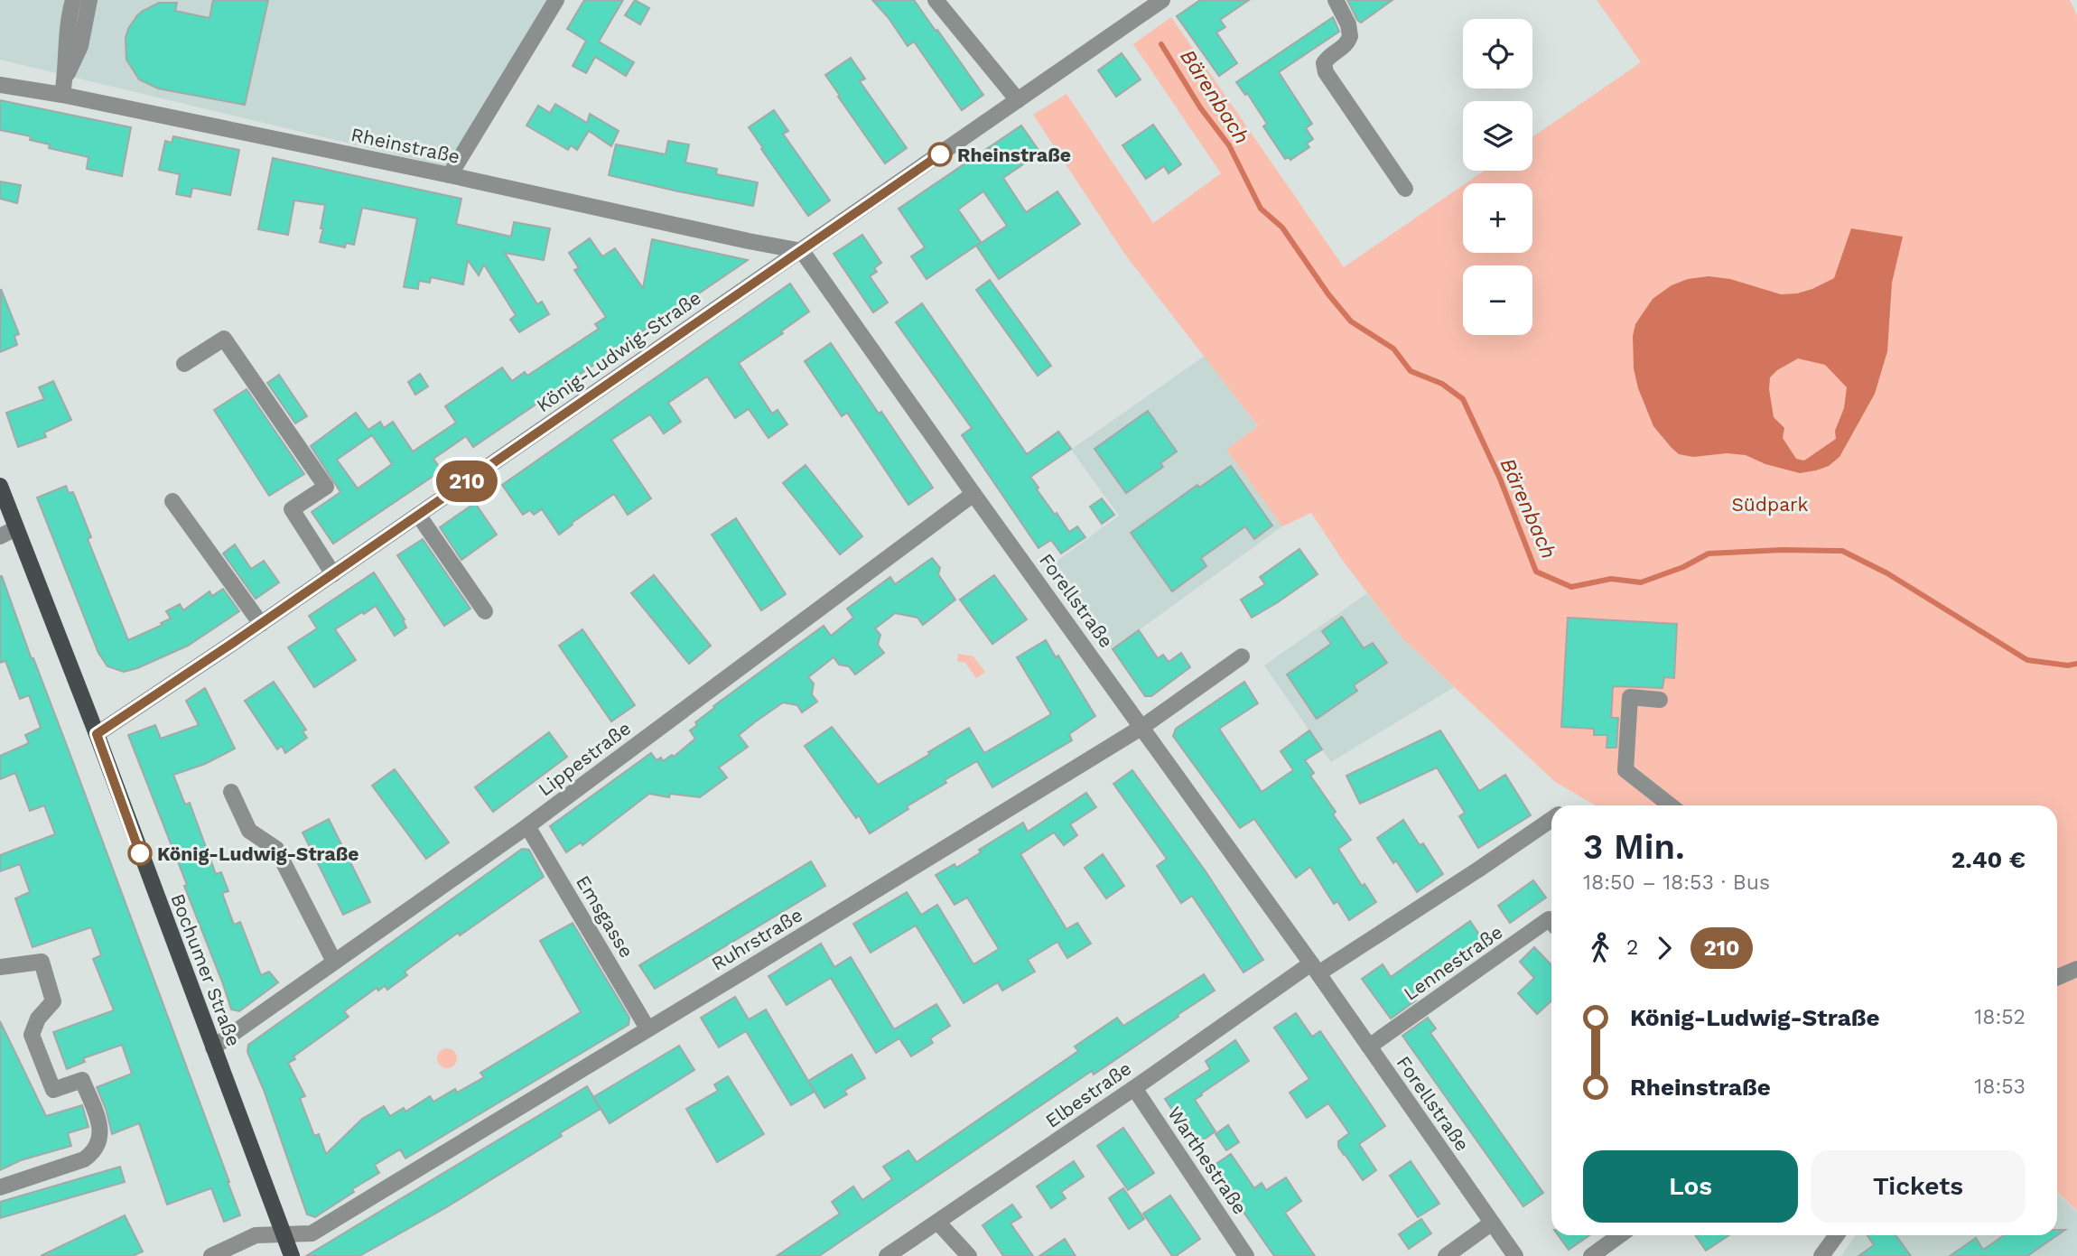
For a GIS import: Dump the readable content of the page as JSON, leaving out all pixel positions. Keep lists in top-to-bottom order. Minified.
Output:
{"streets":{"main road":["Bochumer Straße"],"street":["Rheinstraße","König-Ludwig-Straße","Forellstraße","Lippestraße","Emsgasse","Ruhrstraße","Lennestraße","Elbestraße","Warthestraße"]},"crossings":[["Rheinstraße","König-Ludwig-Straße"],["Rheinstraße","Forellstraße"],["König-Ludwig-Straße","Forellstraße"],["König-Ludwig-Straße","Bochumer Straße"],["Forellstraße","Lippestraße"],["Forellstraße","Ruhrstraße"],["Forellstraße","Lennestraße"],["Forellstraße","Elbestraße"],["Lippestraße","Emsgasse"],["Lippestraße","Bochumer Straße"],["Emsgasse","Ruhrstraße"],["Ruhrstraße","Bochumer Straße"],["Elbestraße","Warthestraße"]],"water":["Bärenbach"],"parks":["Südpark"],"places":["Rheinstraße","König-Ludwig-Straße"],"lines":["bus line 210"],"page":{"on_map":"210","map_buttons":["+","−"],"heading":["3 Min.","18:50 – 18:53 · Bus","2.40 €"],"legs":["2","210"],"list":[{"name":"König-Ludwig-Straße","value":"18:52"},{"name":"Rheinstraße","value":"18:53"}],"buttons":["Los","Tickets"]}}
